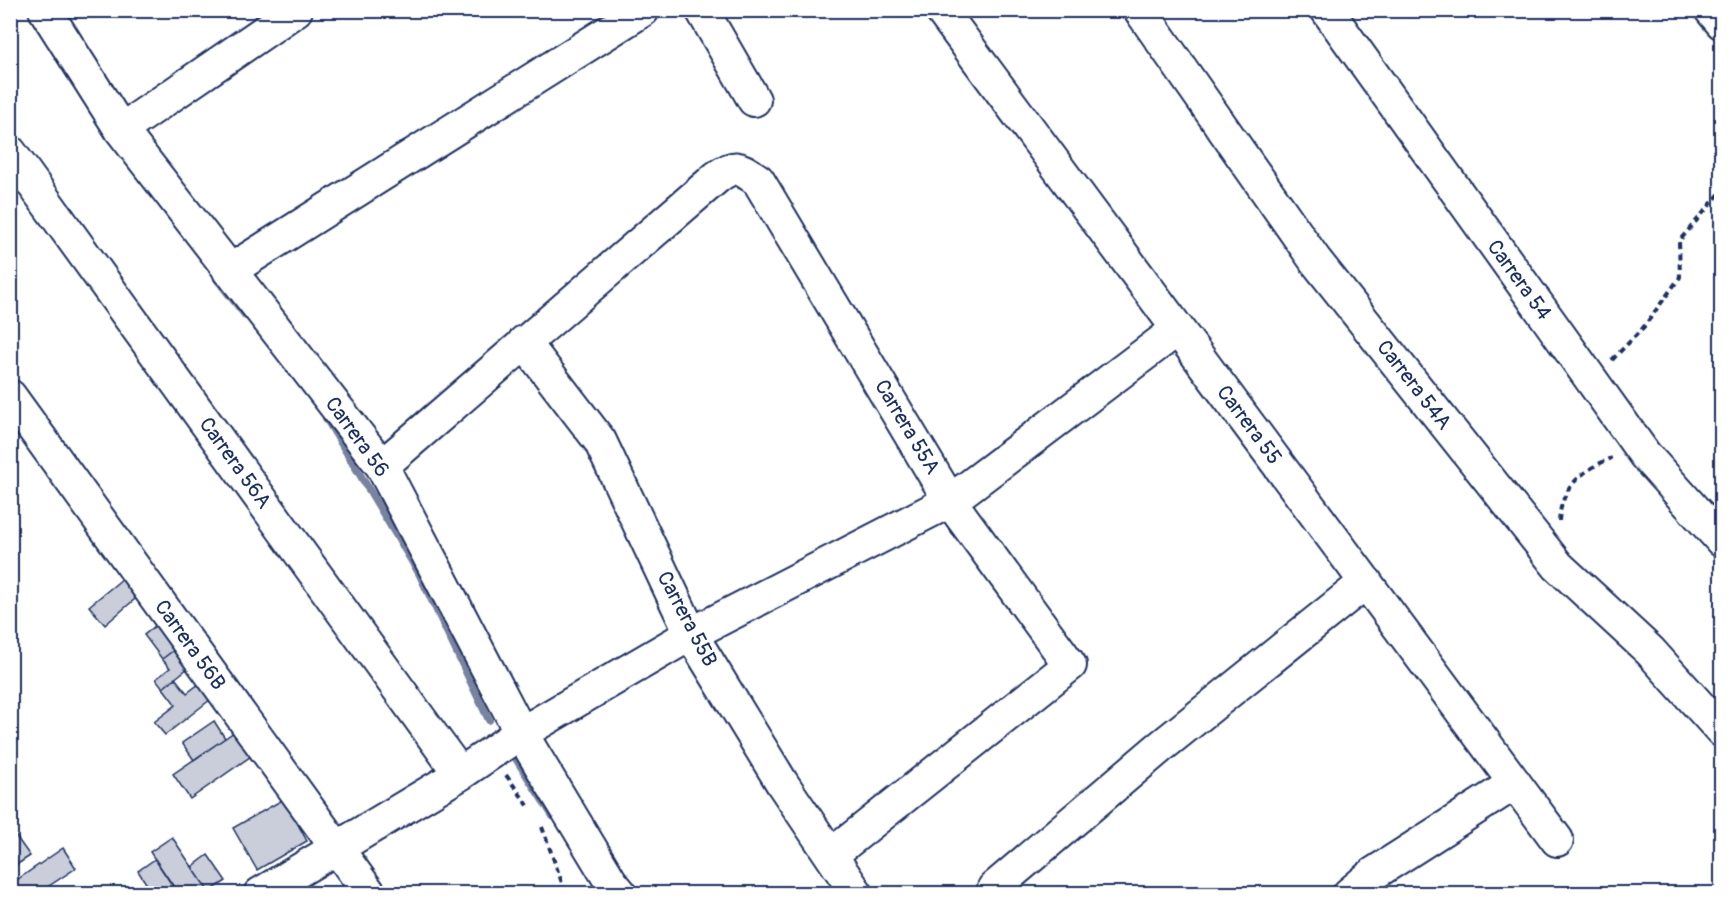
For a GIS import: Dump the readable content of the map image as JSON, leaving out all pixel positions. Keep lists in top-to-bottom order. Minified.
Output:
{"streets":{"street":["Carrera 54","Carrera 54A","Carrera 55","Carrera 55A","Carrera 56","Carrera 56A","Carrera 55B","Carrera 56B"]},"crossings":[["Carrera 55A","Carrera 55B"]]}
